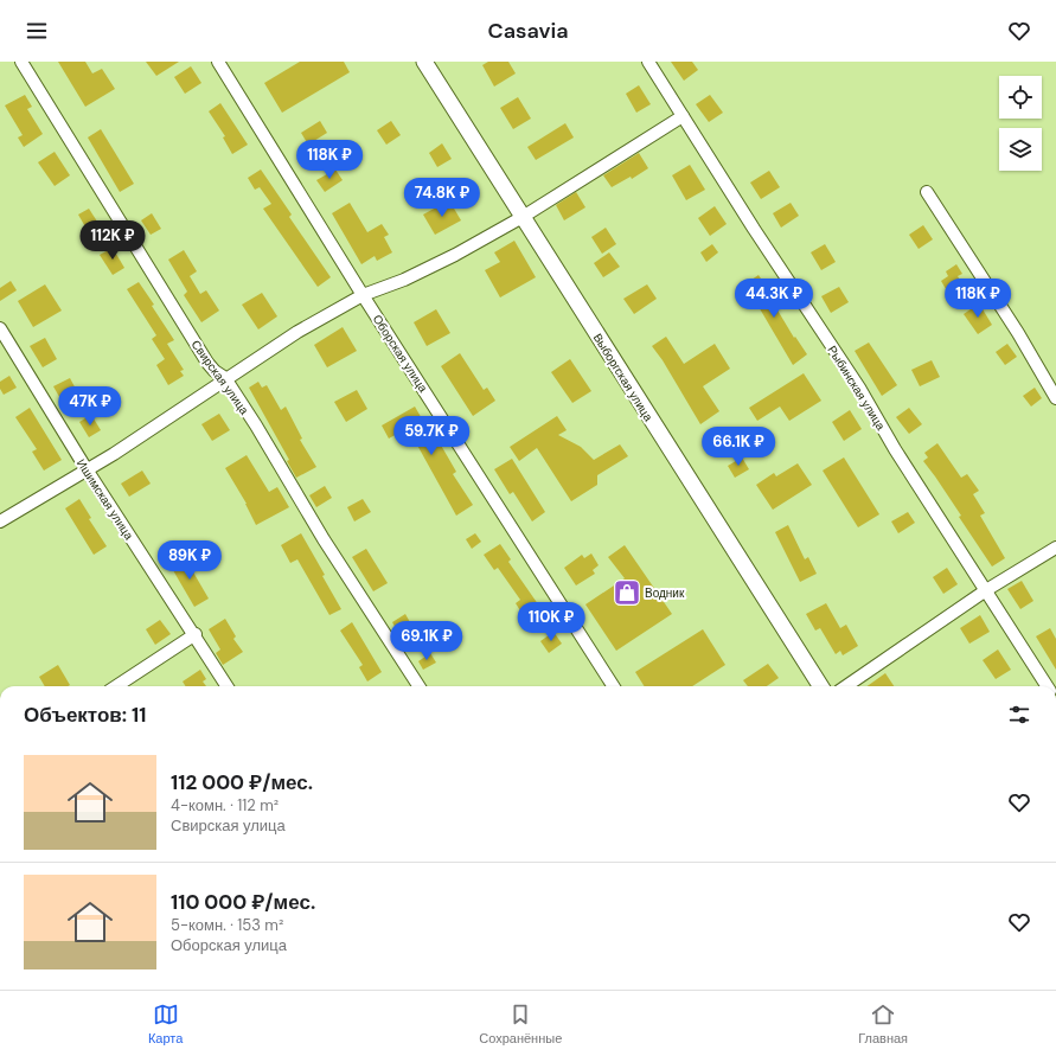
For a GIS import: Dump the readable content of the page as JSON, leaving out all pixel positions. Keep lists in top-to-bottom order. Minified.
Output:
{"streets":{"street":["Оборская улица","Свирская улица","Выборгская улица","Рыбинская улица","Ишимская улица"]},"places":{"shop":["Водник"]},"page":{"header":"Casavia","price":["118K ₽","74.8K ₽","112K ₽","44.3K ₽","118K ₽","47K ₽","59.7K ₽","66.1K ₽","89K ₽","110K ₽","69.1K ₽"],"heading":"Объектов: 11","list":[{"name":"112 000 ₽/мес.","note":"4-комн. · 112 m² · Свирская улица"},{"name":"110 000 ₽/мес.","note":"5-комн. · 153 m² · Оборская улица"}],"tabs":["Карта","Сохранённые","Главная"]}}
